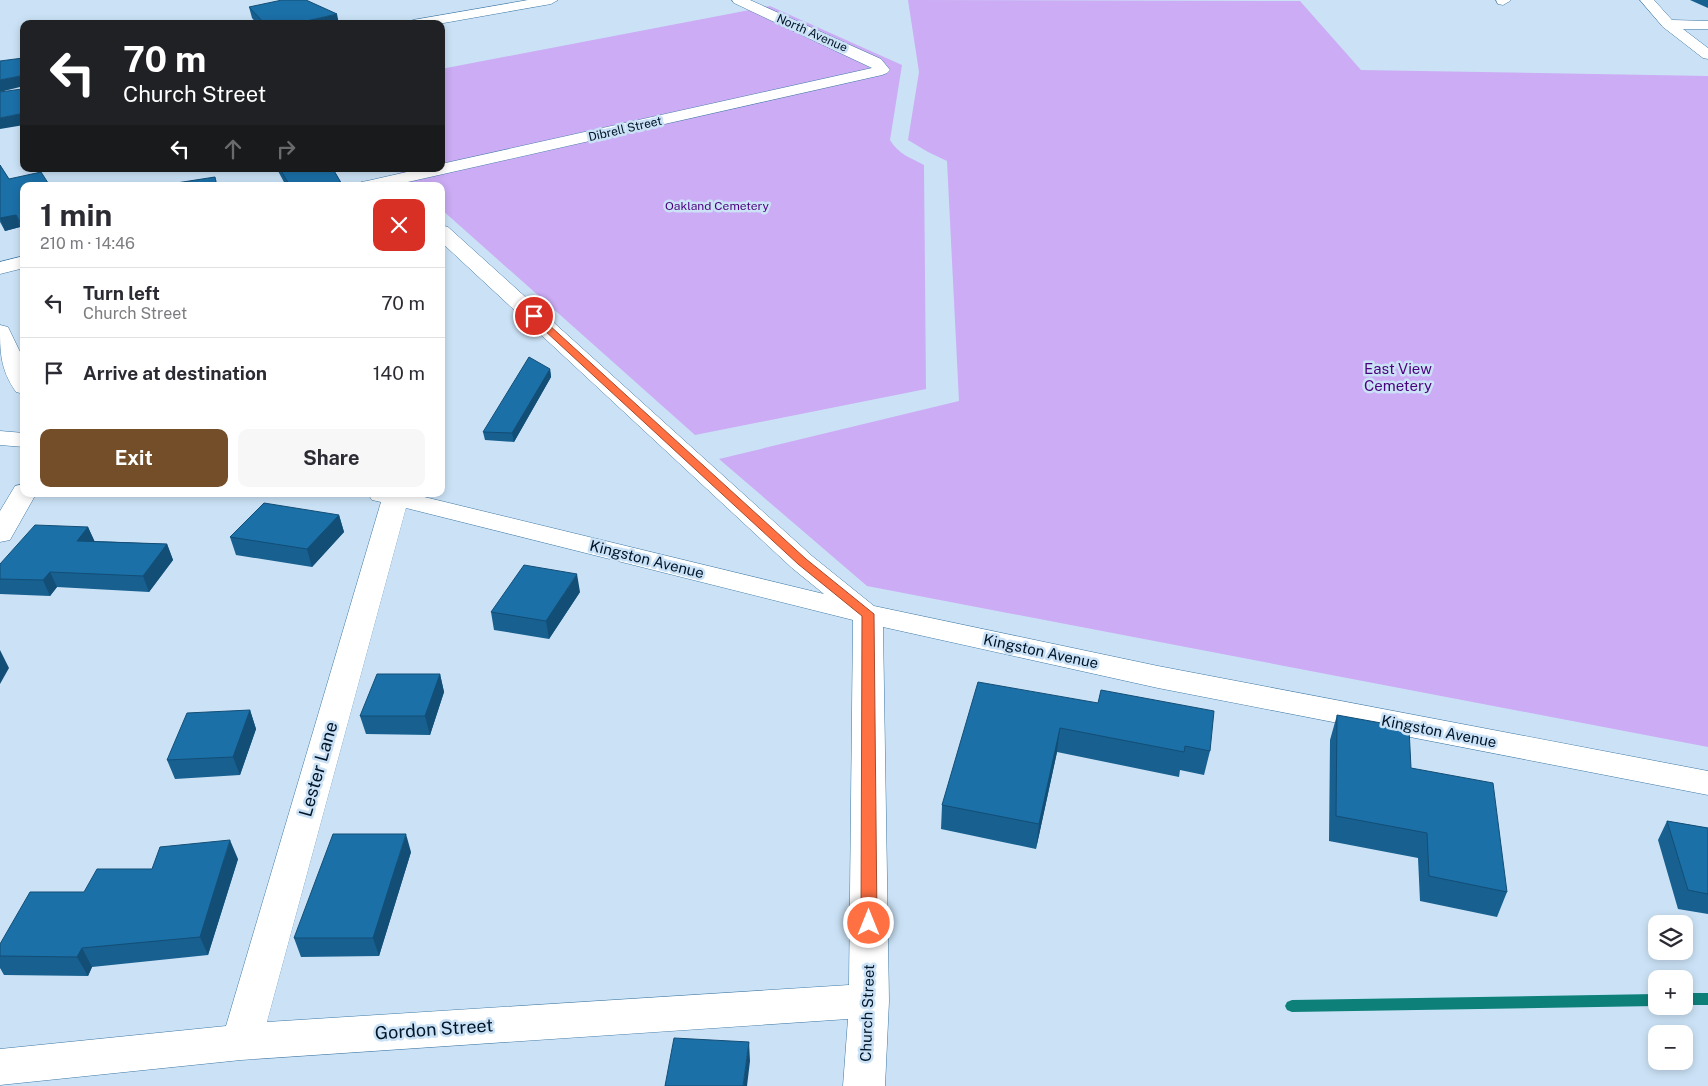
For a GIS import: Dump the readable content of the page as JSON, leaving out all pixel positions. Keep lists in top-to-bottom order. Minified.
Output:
{"streets":{"street":["North Avenue","Dibrell Street","Kingston Avenue","Lester Lane","Church Street","Gordon Street"]},"crossings":[["North Avenue","Dibrell Street"],["Kingston Avenue","Church Street"],["Lester Lane","Gordon Street"],["Church Street","Gordon Street"]],"parks":["Oakland Cemetery","East View Cemetery"],"page":{"turn":["70 m","Church Street"],"heading":["1 min","210 m · 14:46"],"list":[{"name":"Turn left","note":"Church Street","value":"70 m"},{"name":"Arrive at destination","value":"140 m"}],"buttons":["Exit","Share"],"map_buttons":["+","−"]}}
